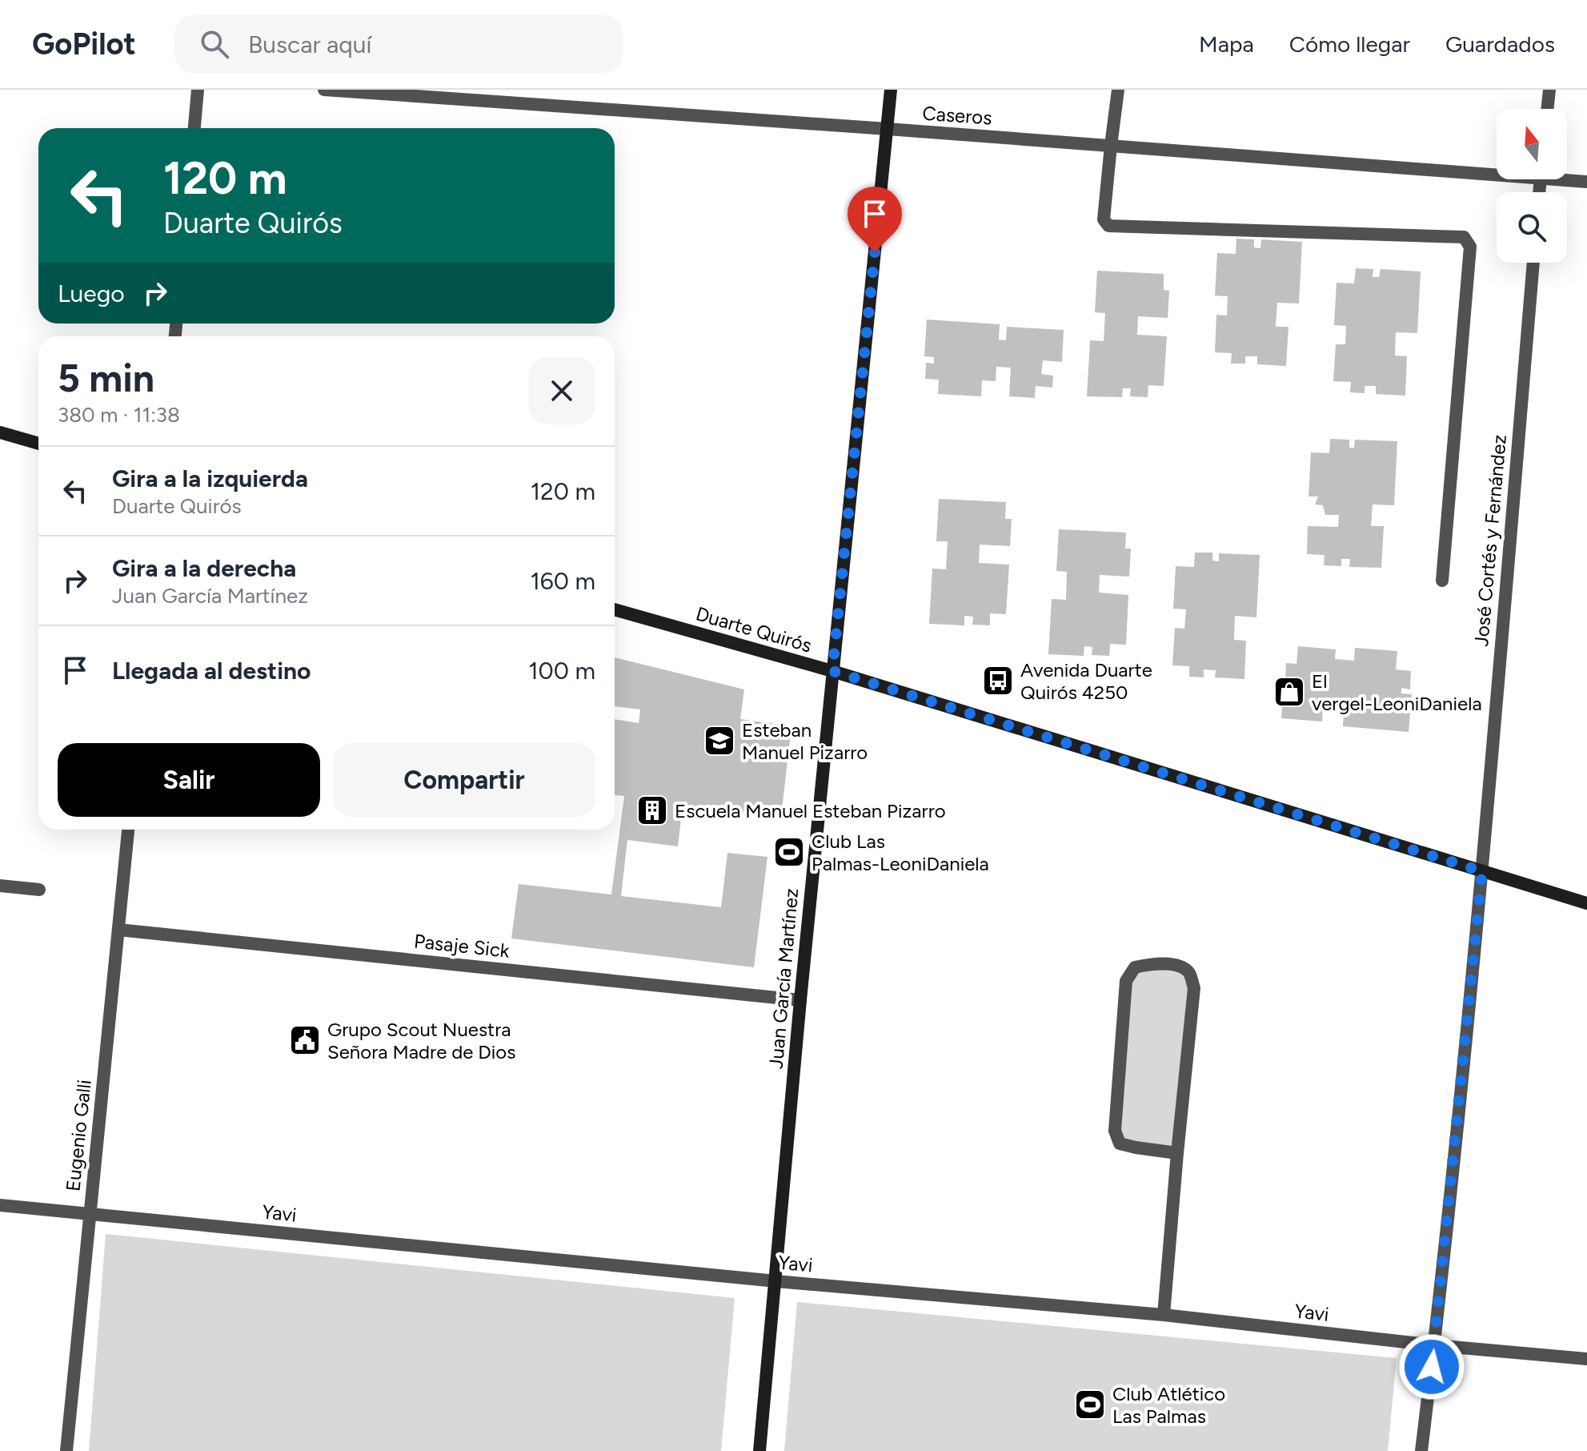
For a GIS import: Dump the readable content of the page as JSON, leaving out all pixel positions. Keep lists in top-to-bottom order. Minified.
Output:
{"streets":{"main road":["Duarte Quirós","Juan García Martínez"],"street":["Caseros","José Cortés y Fernández","Pasaje Sick","Eugenio Galli","Yavi"]},"crossings":[["Caseros","Juan García Martínez"],["José Cortés y Fernández","Duarte Quirós"],["José Cortés y Fernández","Yavi"],["Duarte Quirós","Juan García Martínez"],["Pasaje Sick","Juan García Martínez"],["Pasaje Sick","Eugenio Galli"],["Juan García Martínez","Yavi"],["Eugenio Galli","Yavi"]],"places":{"bus stop":["Avenida Duarte Quirós 4250"],"shop":["El vergel-LeoniDaniela"],"school or university":["Esteban Manuel Pizarro"],"building":["Escuela Manuel Esteban Pizarro"],"sports":["Club Las Palmas-LeoniDaniela","Club Atlético Las Palmas"],"public building":["Grupo Scout Nuestra Señora Madre de Dios"]},"north":"top","page":{"header":"GoPilot","search":"Buscar aquí","nav":["Mapa","Cómo llegar","Guardados"],"turn":["120 m","Duarte Quirós"],"then":"Luego","heading":["5 min","380 m · 11:38"],"list":[{"name":"Gira a la izquierda","note":"Duarte Quirós","value":"120 m"},{"name":"Gira a la derecha","note":"Juan García Martínez","value":"160 m"},{"name":"Llegada al destino","value":"100 m"}],"buttons":["Salir","Compartir"]}}
